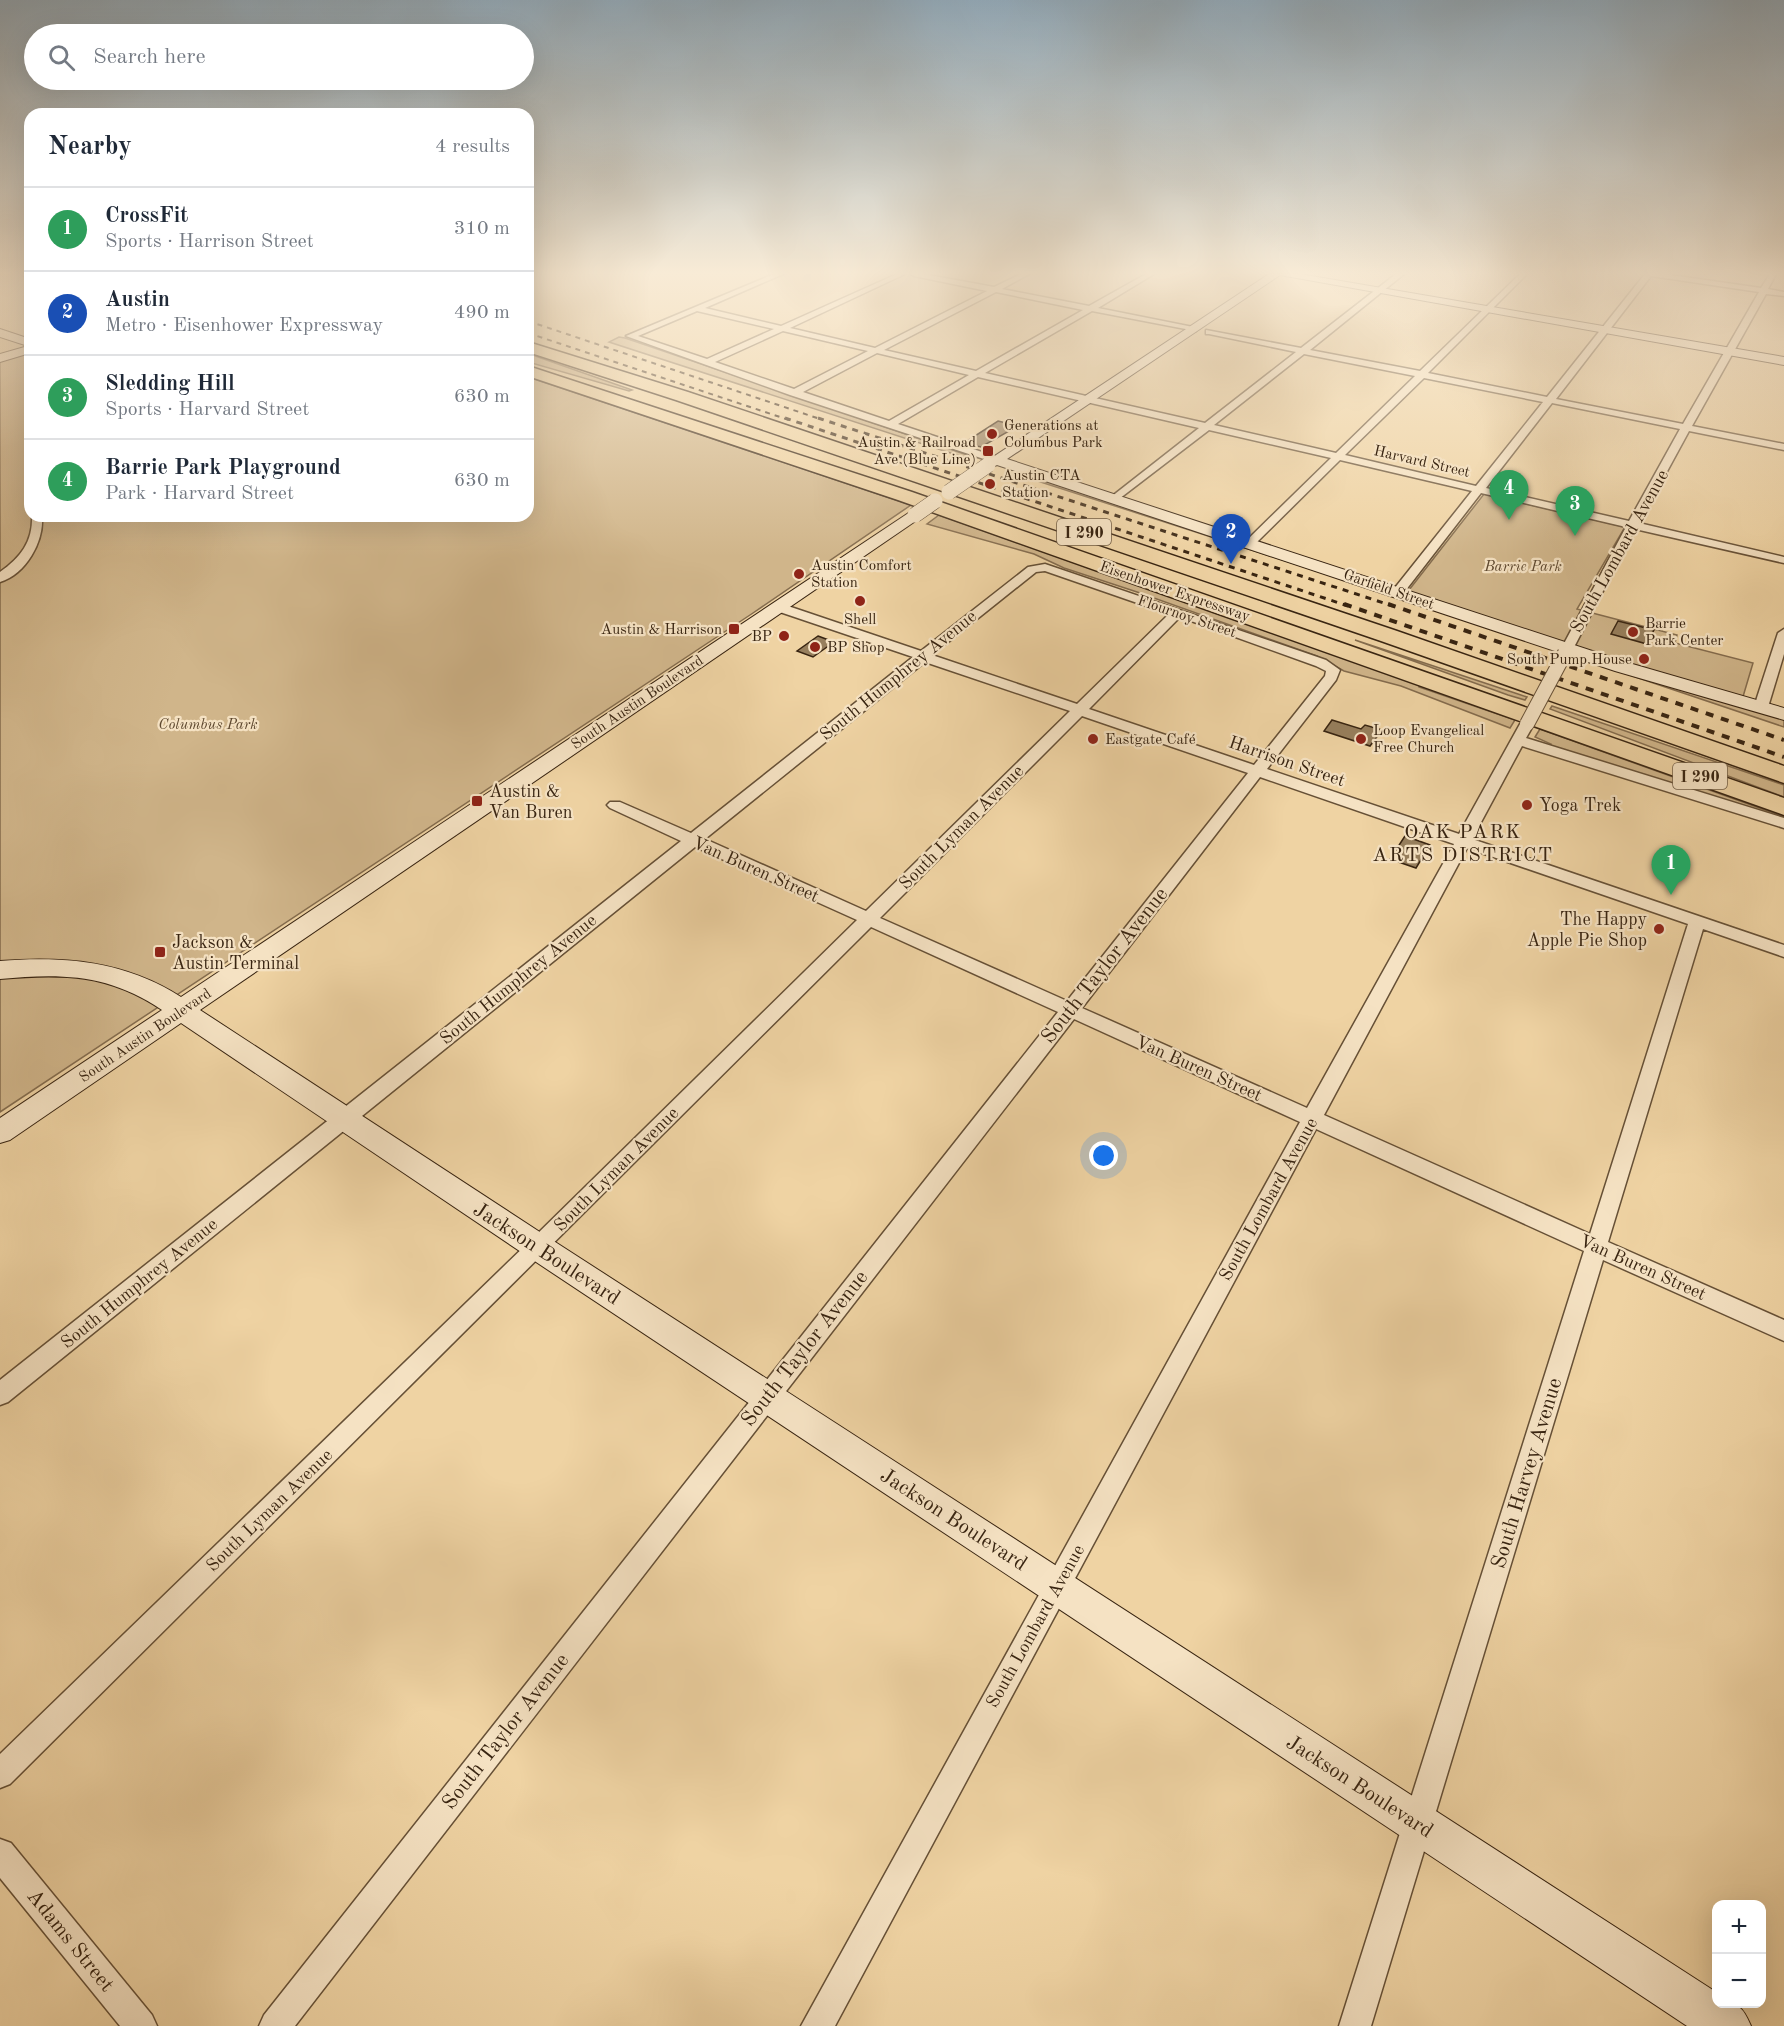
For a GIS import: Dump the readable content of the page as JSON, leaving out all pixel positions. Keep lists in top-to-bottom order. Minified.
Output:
{"streets":{"highway":["I 290","Eisenhower Expressway"],"street":["Harvard Street","South Lombard Avenue","Garfield Street","Flournoy Street","South Humphrey Avenue","South Austin Boulevard","Harrison Street","South Lyman Avenue","Van Buren Street","South Taylor Avenue","Jackson Boulevard","South Harvey Avenue","Adams Street"]},"crossings":[["Harvard Street","South Lombard Avenue"],["Harvard Street","South Austin Boulevard"],["South Lombard Avenue","Garfield Street"],["South Lombard Avenue","Harrison Street"],["South Lombard Avenue","Van Buren Street"],["South Lombard Avenue","Jackson Boulevard"],["Garfield Street","South Austin Boulevard"],["Flournoy Street","South Humphrey Avenue"],["Flournoy Street","South Lyman Avenue"],["Flournoy Street","South Taylor Avenue"],["South Humphrey Avenue","Harrison Street"],["South Humphrey Avenue","Van Buren Street"],["South Humphrey Avenue","Jackson Boulevard"],["South Austin Boulevard","Harrison Street"],["South Austin Boulevard","Jackson Boulevard"],["Harrison Street","South Lyman Avenue"],["Harrison Street","South Taylor Avenue"],["Harrison Street","South Harvey Avenue"],["South Lyman Avenue","Van Buren Street"],["South Lyman Avenue","Jackson Boulevard"],["Van Buren Street","South Taylor Avenue"],["Van Buren Street","South Harvey Avenue"],["South Taylor Avenue","Jackson Boulevard"],["Jackson Boulevard","South Harvey Avenue"]],"districts":["OAK PARK ARTS DISTRICT"],"parks":["Barrie Park","Columbus Park"],"places":{"other":["Generations at Columbus Park","Austin CTA Station","Austin Comfort Station","Shell","Barrie Park Center","BP","BP Shop","South Pump House","Eastgate Café","Loop Evangelical Free Church","Yoga Trek","The Happy Apple Pie Shop"],"transit":["Austin & Railroad Ave (Blue Line)","Austin & Harrison","Austin & Van Buren","Jackson & Austin Terminal"]},"page":{"search":"Search here","heading":["Nearby","4 results"],"list":[{"mark":"1","name":"CrossFit","note":"Sports · Harrison Street","value":"310 m"},{"mark":"2","name":"Austin","note":"Metro · Eisenhower Expressway","value":"490 m"},{"mark":"3","name":"Sledding Hill","note":"Sports · Harvard Street","value":"630 m"},{"mark":"4","name":"Barrie Park Playground","note":"Park · Harvard Street","value":"630 m"}],"pins":["4","3","2","1"],"map_buttons":["+","−"]}}
